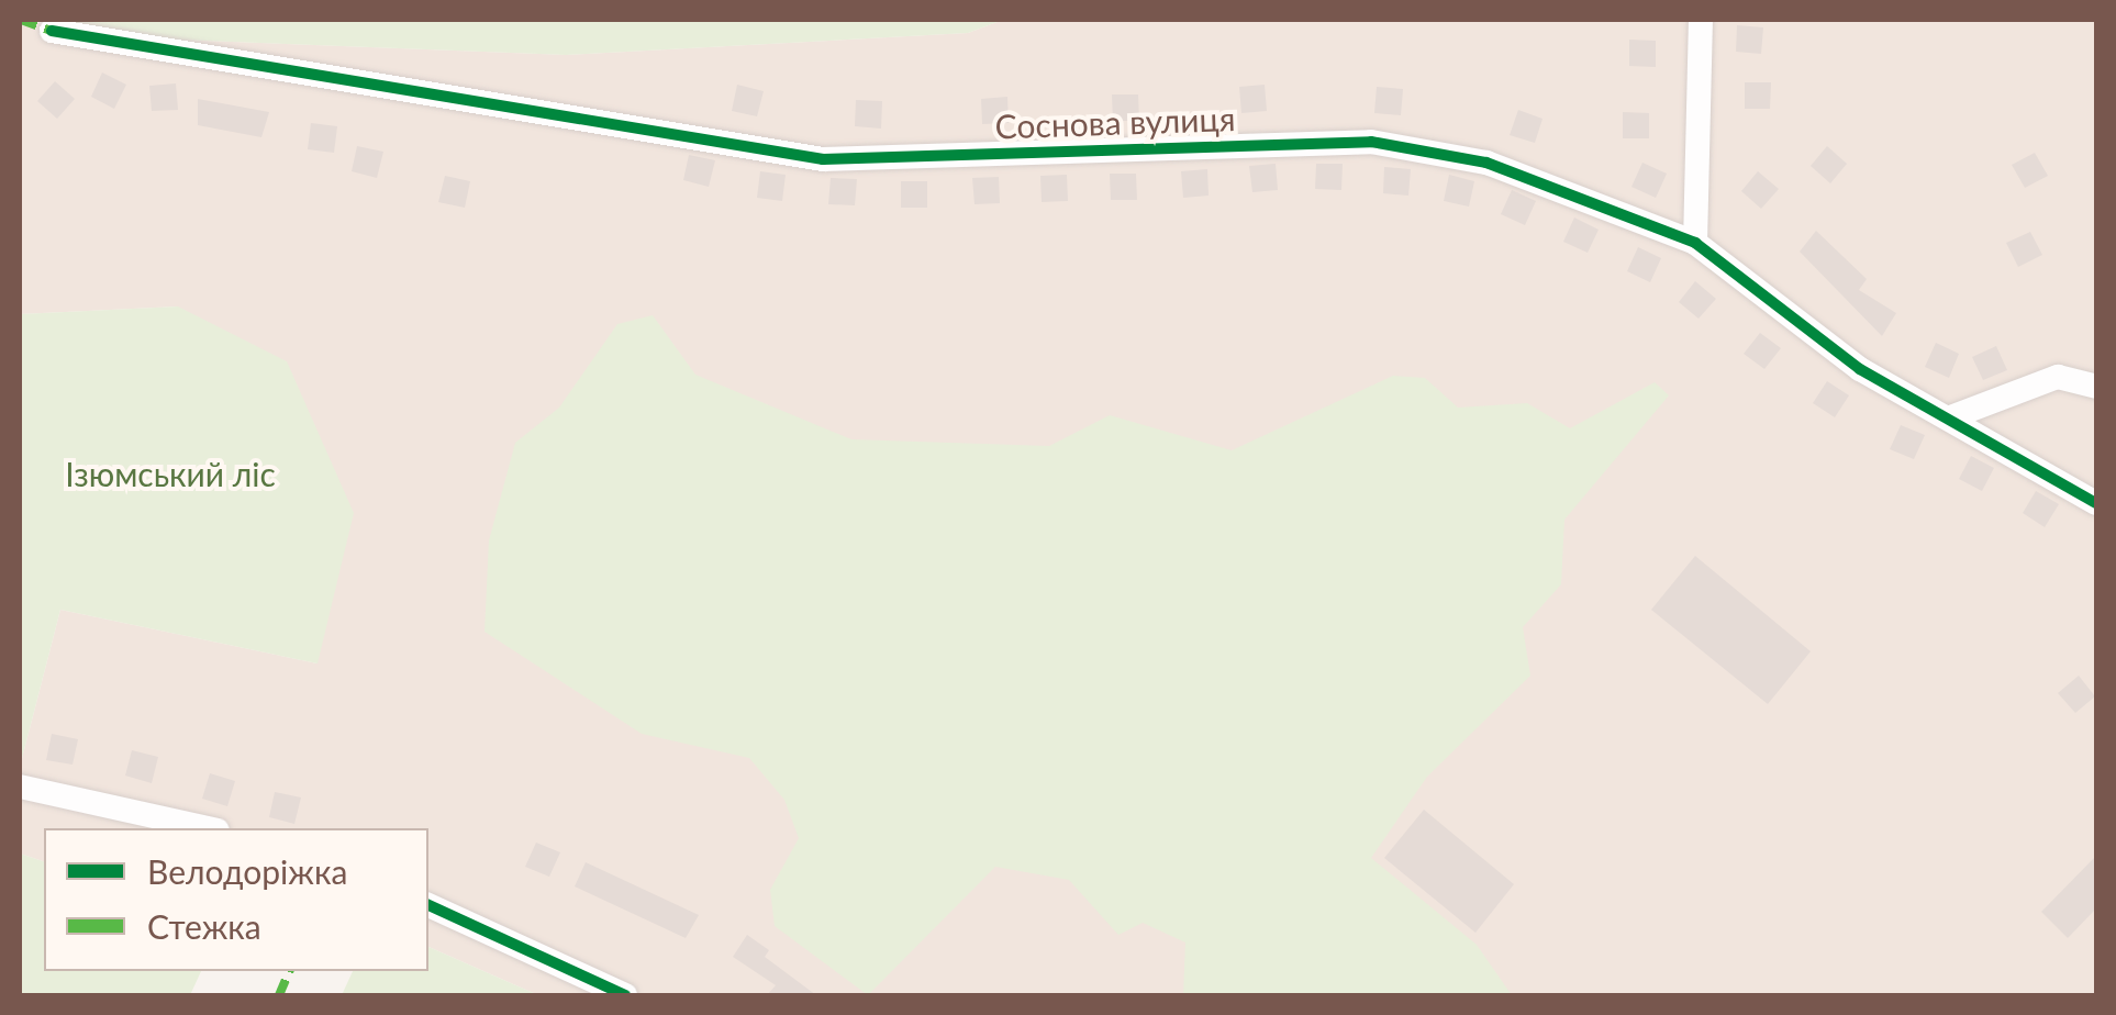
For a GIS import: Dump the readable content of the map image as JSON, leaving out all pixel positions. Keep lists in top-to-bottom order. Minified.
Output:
{"streets":{"street":["Соснова вулиця"]},"parks":["Ізюмський ліс"],"legend":["Велодоріжка","Стежка"]}
